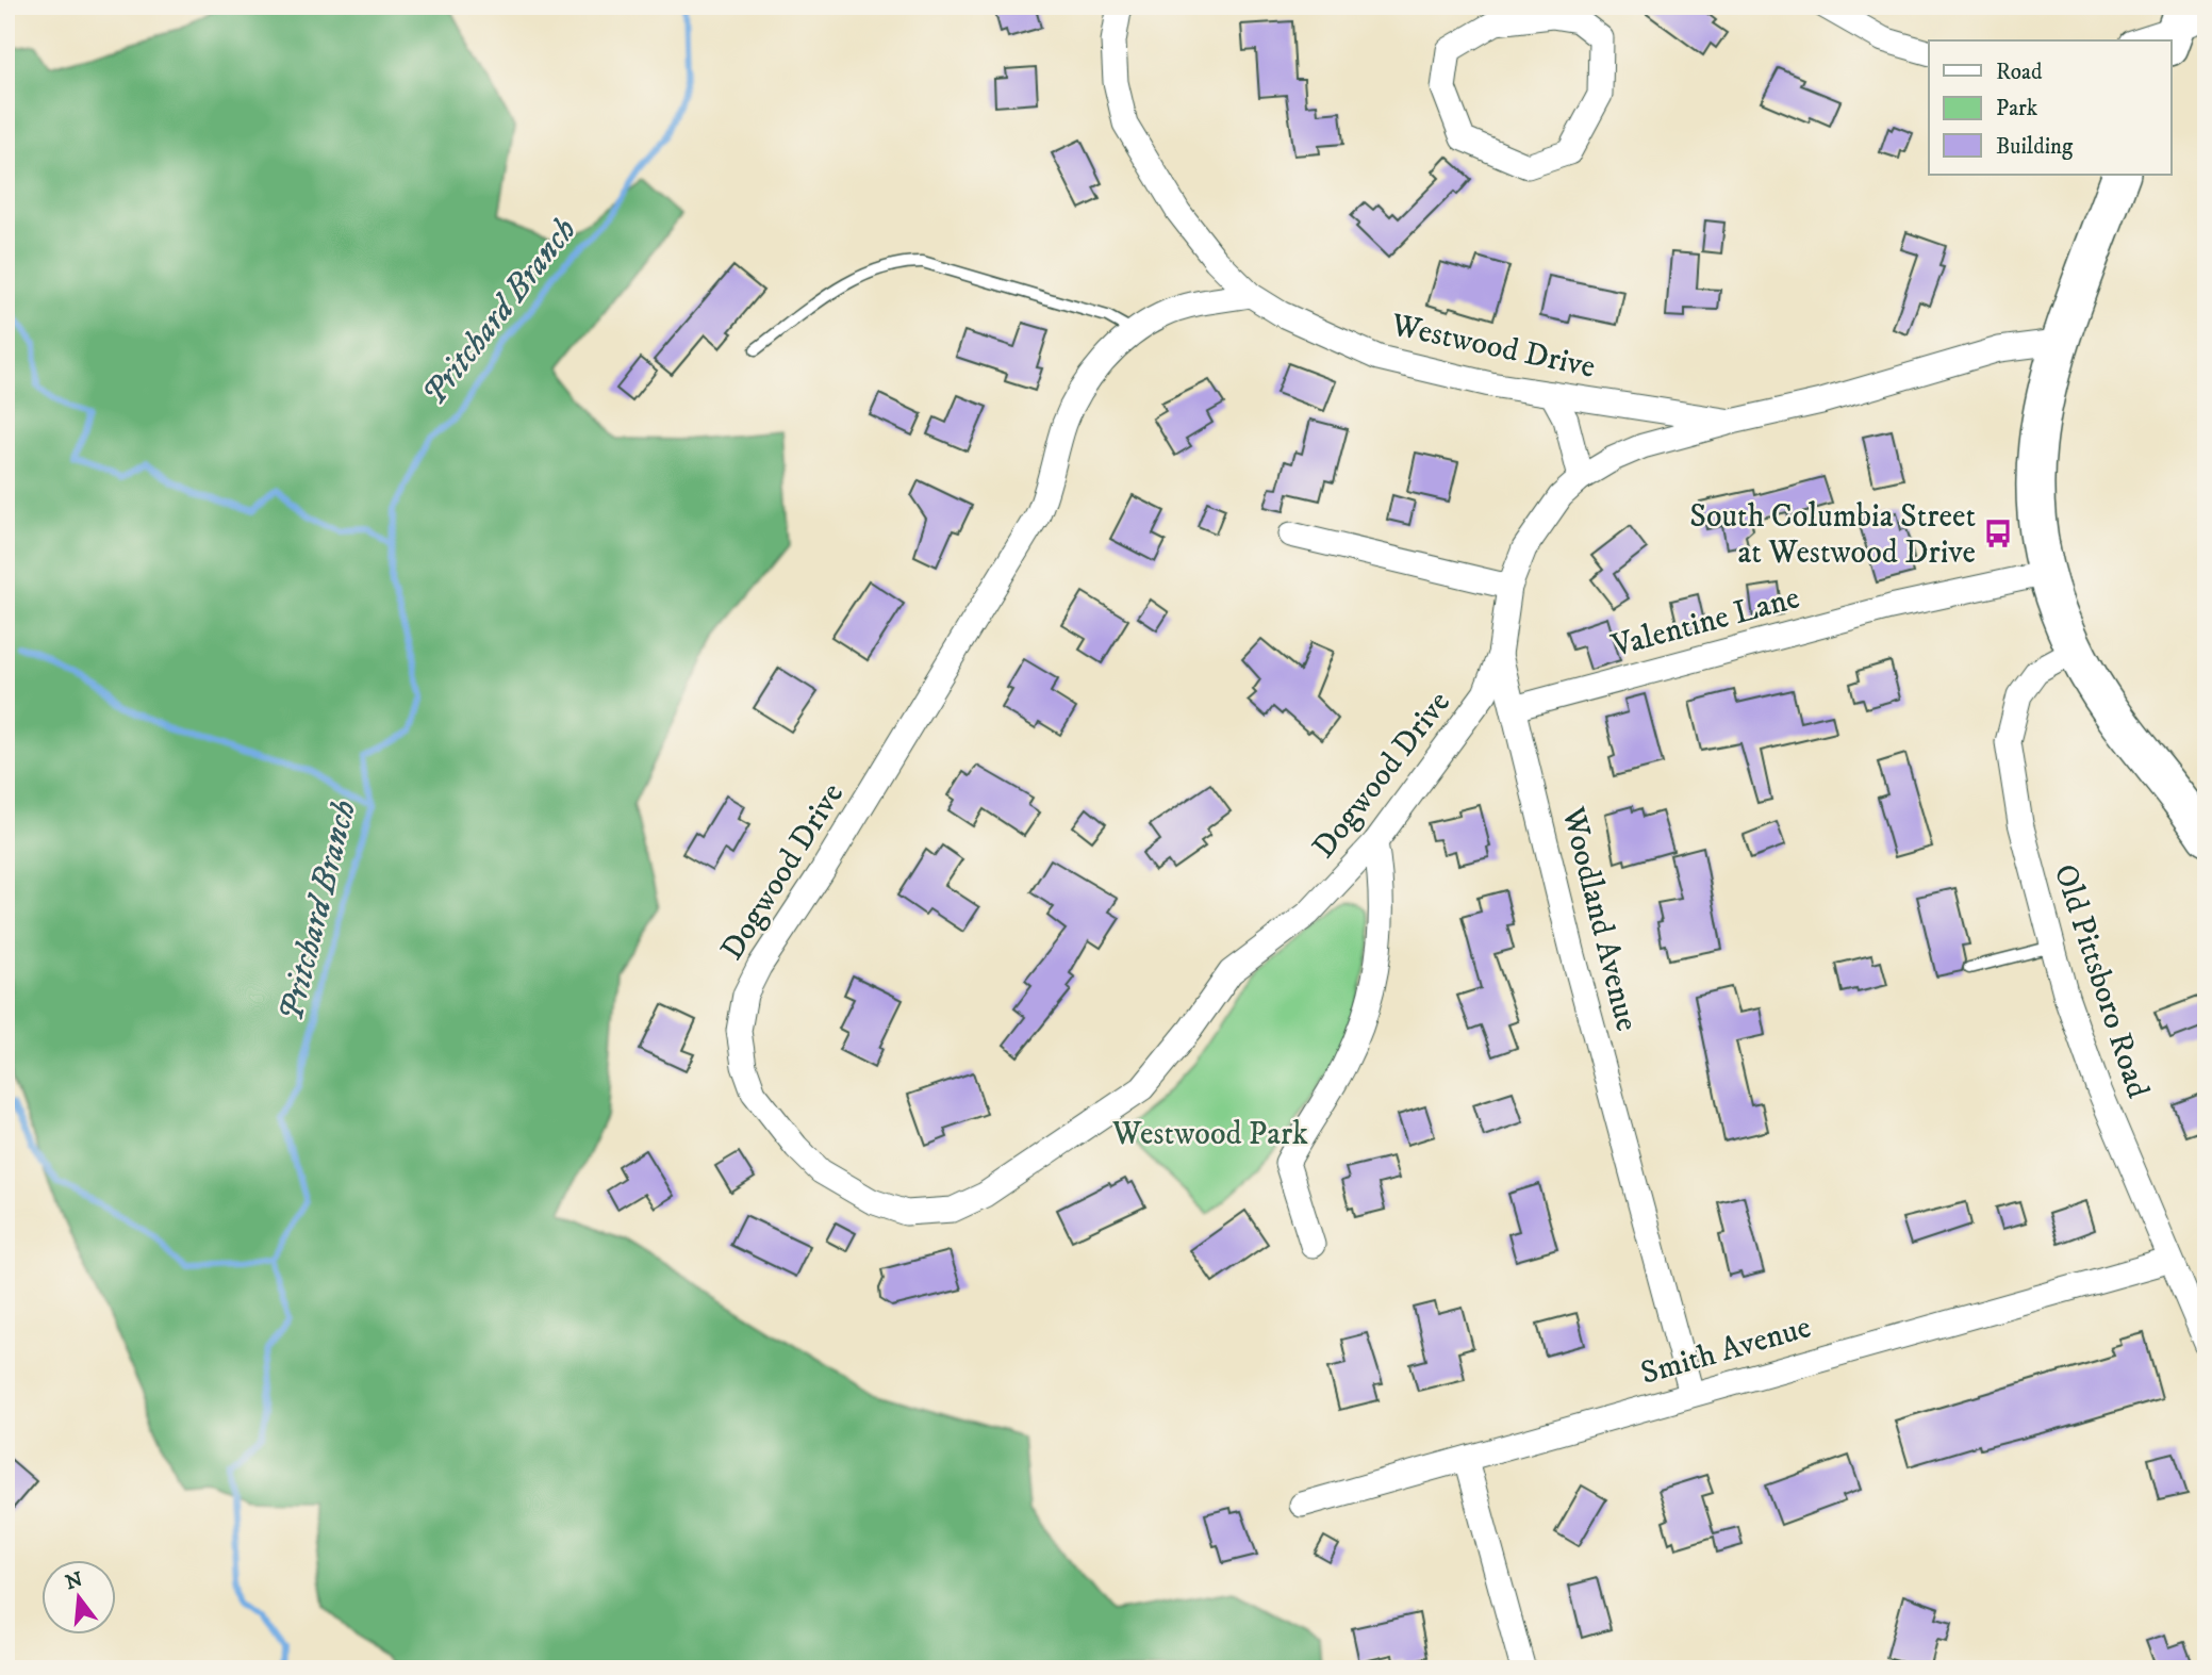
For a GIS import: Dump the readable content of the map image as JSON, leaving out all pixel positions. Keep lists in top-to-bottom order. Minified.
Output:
{"streets":{"street":["Westwood Drive","Valentine Lane","Dogwood Drive","Woodland Avenue","Old Pittsboro Road","Smith Avenue"]},"crossings":[["Westwood Drive","Dogwood Drive"],["Westwood Drive","Woodland Avenue"],["Valentine Lane","Woodland Avenue"],["Dogwood Drive","Woodland Avenue"],["Woodland Avenue","Smith Avenue"],["Old Pittsboro Road","Smith Avenue"]],"water":["Pritchard Branch"],"parks":["Westwood Park"],"places":{"bus stop":["South Columbia Street at Westwood Drive"]},"legend":["Road","Park","Building"],"north":"top"}
